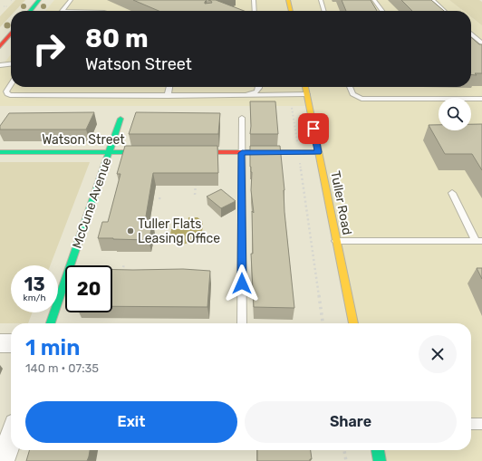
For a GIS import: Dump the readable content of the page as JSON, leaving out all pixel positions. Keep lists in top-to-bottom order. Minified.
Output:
{"streets":{"street":["Watson Street","McCune Avenue","Tuller Road"]},"crossings":[["Watson Street","McCune Avenue"]],"places":["Tuller Flats Leasing Office"],"page":{"turn":["80 m","Watson Street"],"speed":"13 km/h","limit":"20","heading":["1 min","140 m · 07:35"],"buttons":["Exit","Share"]}}
